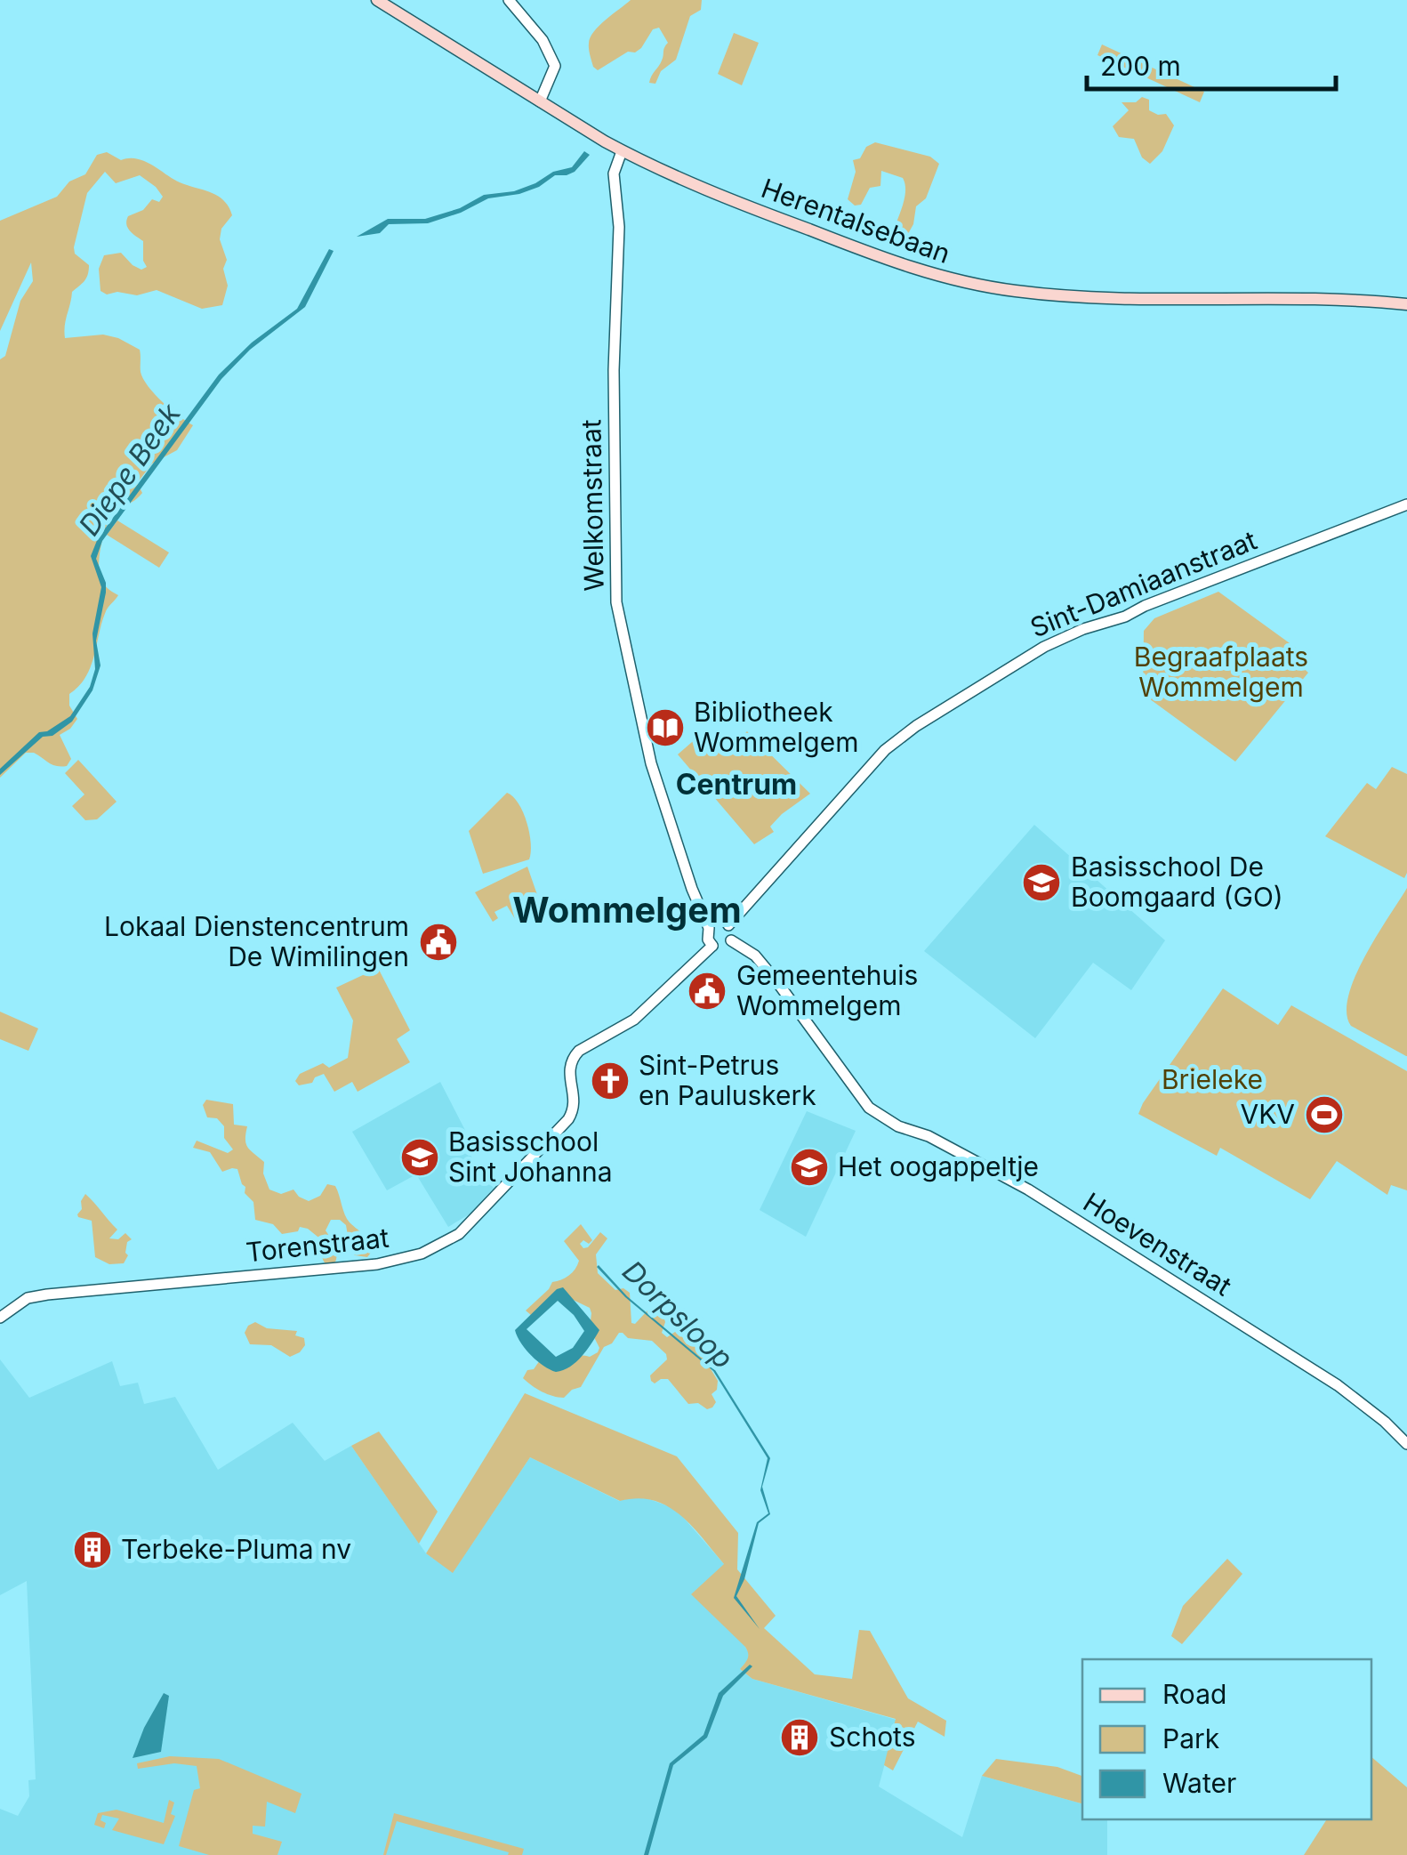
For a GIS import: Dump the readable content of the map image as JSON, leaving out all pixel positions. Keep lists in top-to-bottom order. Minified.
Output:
{"streets":{"main road":["Herentalsebaan"],"street":["Welkomstraat","Sint-Damiaanstraat","Hoevenstraat","Torenstraat"]},"crossings":[["Herentalsebaan","Welkomstraat"],["Welkomstraat","Sint-Damiaanstraat"],["Welkomstraat","Hoevenstraat"],["Welkomstraat","Torenstraat"],["Sint-Damiaanstraat","Hoevenstraat"],["Sint-Damiaanstraat","Torenstraat"],["Hoevenstraat","Torenstraat"]],"districts":["Centrum","Wommelgem"],"water":["Diepe Beek","Dorpsloop"],"parks":["Begraafplaats Wommelgem","Brieleke"],"places":{"library":["Bibliotheek Wommelgem"],"school or university":["Basisschool De Boomgaard (GO)","Basisschool Sint Johanna","Het oogappeltje"],"public building":["Lokaal Dienstencentrum De Wimilingen","Gemeentehuis Wommelgem"],"church":["Sint-Petrus en Pauluskerk"],"sports":["VKV"],"building":["Terbeke-Pluma nv","Schots"]},"legend":["Road","Park","Water"],"scale_bar":"200 m"}
